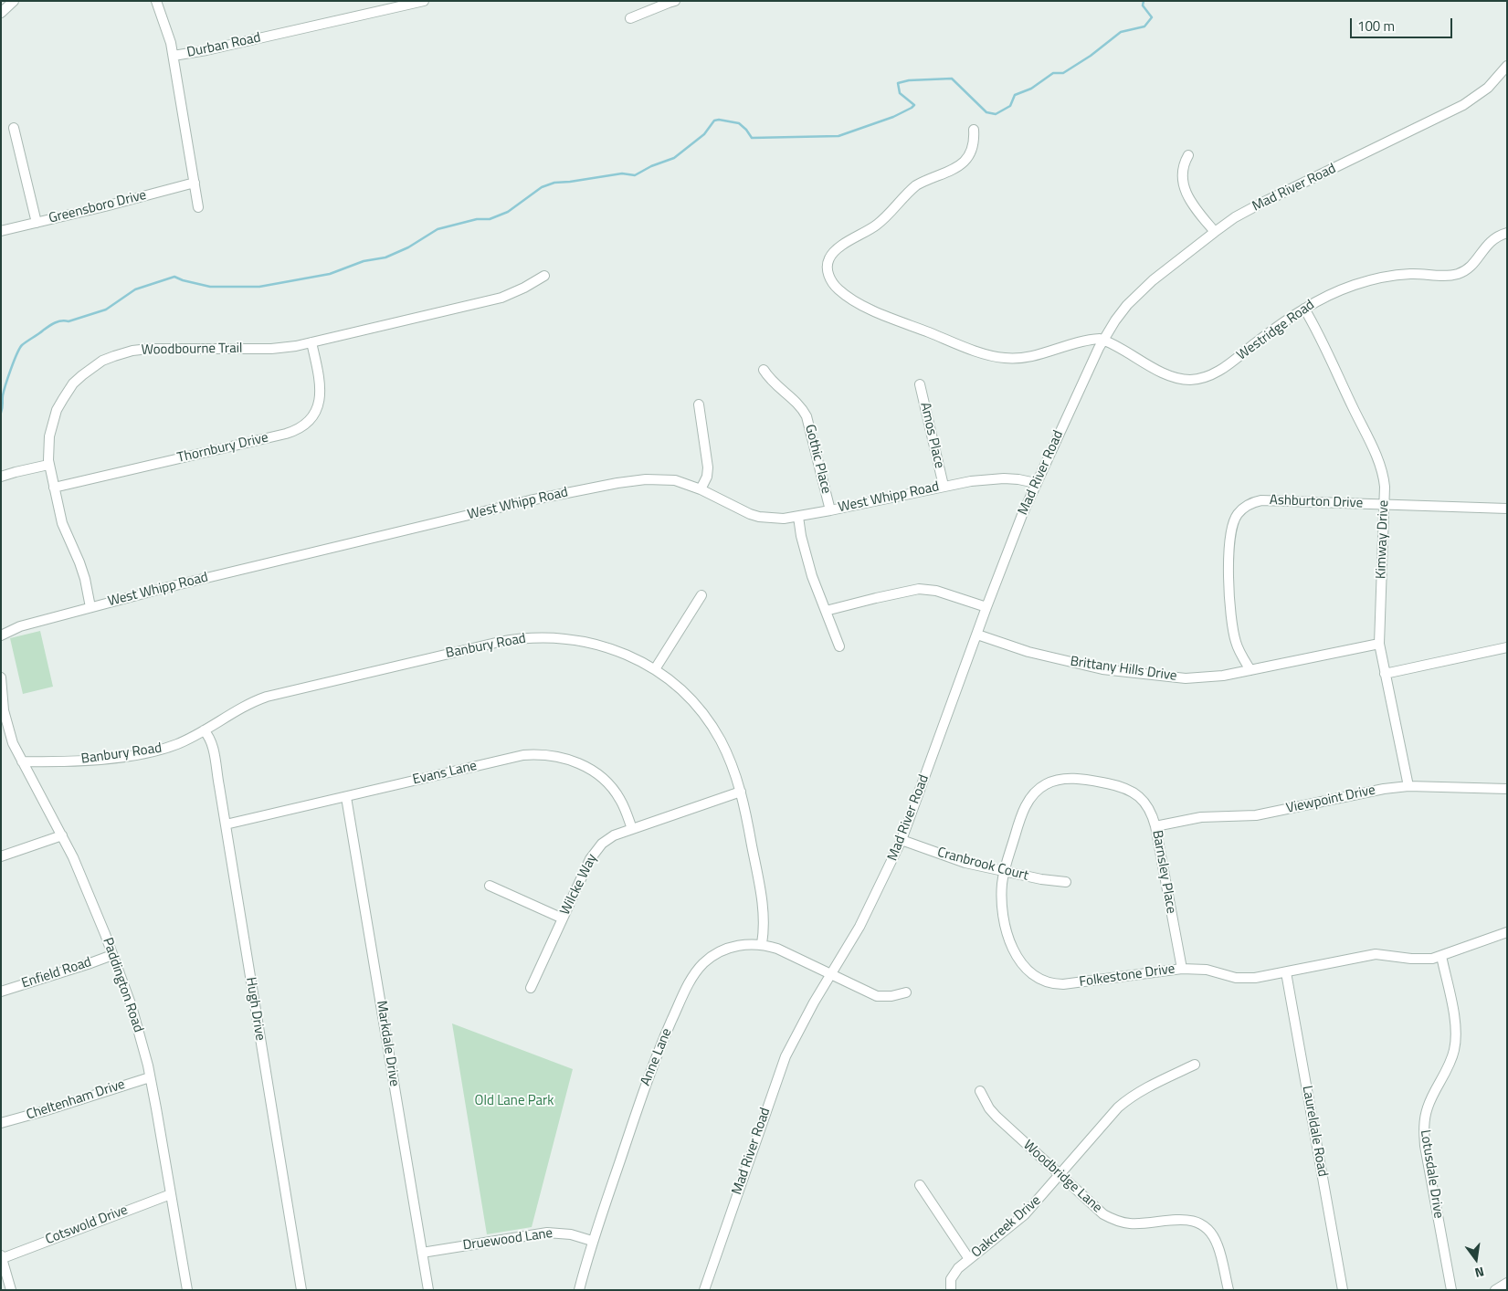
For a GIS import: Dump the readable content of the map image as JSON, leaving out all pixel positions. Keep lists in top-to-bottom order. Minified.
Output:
{"streets":{"street":["Durban Road","Mad River Road","Greensboro Drive","Westridge Road","Woodbourne Trail","Amos Place","Thornbury Drive","Gothic Place","West Whipp Road","Ashburton Drive","Kimway Drive","Banbury Road","Brittany Hills Drive","Evans Lane","Viewpoint Drive","Cranbrook Court","Barnsley Place","Wilcke Way","Enfield Road","Folkestone Drive","Paddington Road","Hugh Drive","Markdale Drive","Anne Lane","Cheltenham Drive","Laureldale Road","Lotusdale Drive","Woodbridge Lane","Cotswold Drive","Oakcreek Drive","Druewood Lane"]},"crossings":[["Durban Road","Greensboro Drive"],["Mad River Road","Westridge Road"],["Mad River Road","West Whipp Road"],["Mad River Road","Brittany Hills Drive"],["Mad River Road","Cranbrook Court"],["Mad River Road","Anne Lane"],["Westridge Road","Kimway Drive"],["Woodbourne Trail","Thornbury Drive"],["Woodbourne Trail","West Whipp Road"],["Amos Place","West Whipp Road"],["Gothic Place","West Whipp Road"],["Ashburton Drive","Kimway Drive"],["Ashburton Drive","Brittany Hills Drive"],["Kimway Drive","Brittany Hills Drive"],["Kimway Drive","Viewpoint Drive"],["Banbury Road","Wilcke Way"],["Banbury Road","Paddington Road"],["Banbury Road","Hugh Drive"],["Banbury Road","Anne Lane"],["Evans Lane","Wilcke Way"],["Evans Lane","Hugh Drive"],["Evans Lane","Markdale Drive"],["Viewpoint Drive","Barnsley Place"],["Cranbrook Court","Folkestone Drive"],["Barnsley Place","Folkestone Drive"],["Enfield Road","Paddington Road"],["Folkestone Drive","Laureldale Road"],["Folkestone Drive","Lotusdale Drive"],["Paddington Road","Cheltenham Drive"],["Paddington Road","Cotswold Drive"],["Markdale Drive","Druewood Lane"],["Anne Lane","Druewood Lane"],["Woodbridge Lane","Oakcreek Drive"]],"parks":["Old Lane Park"],"scale_bar":"100 m","north":"bottom"}
